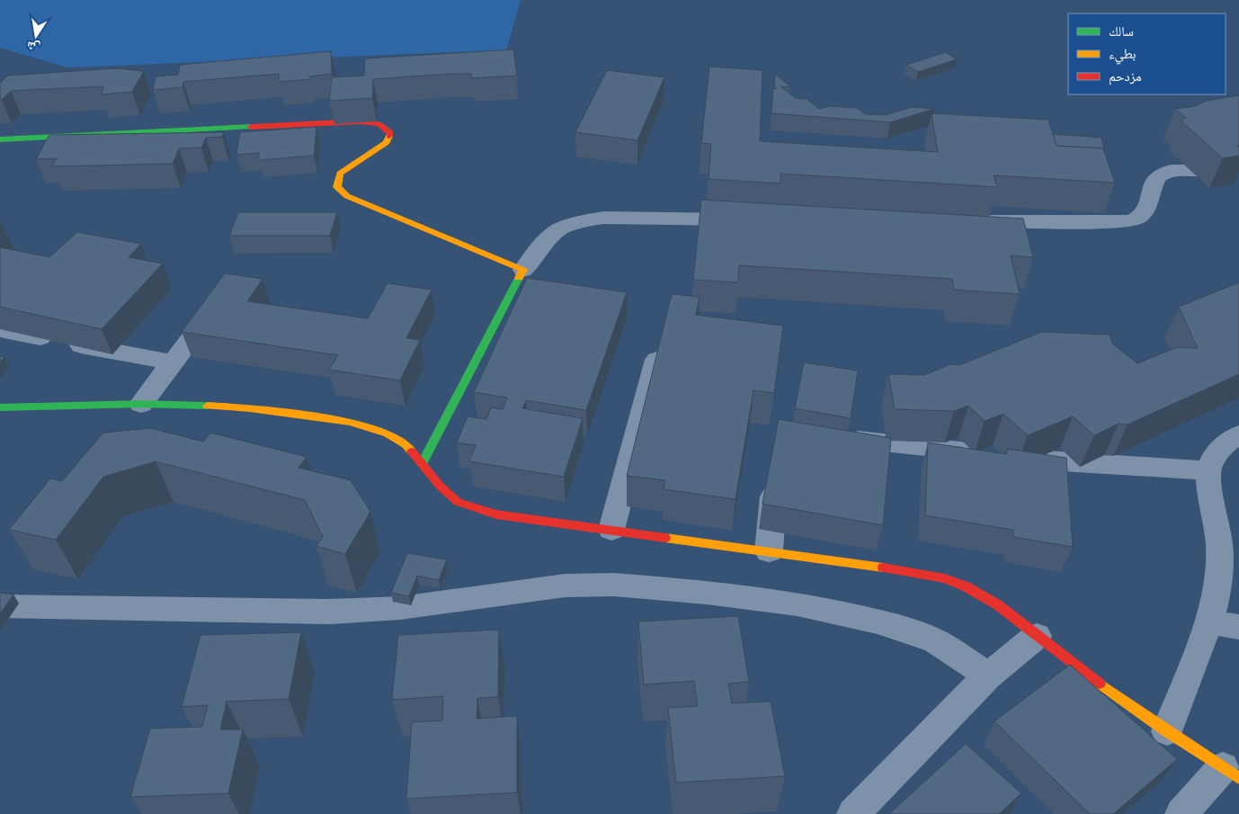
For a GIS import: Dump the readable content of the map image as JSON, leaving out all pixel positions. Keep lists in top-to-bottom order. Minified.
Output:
{"legend":["سالك","بطيء","مزدحم"],"north":"bottom"}
